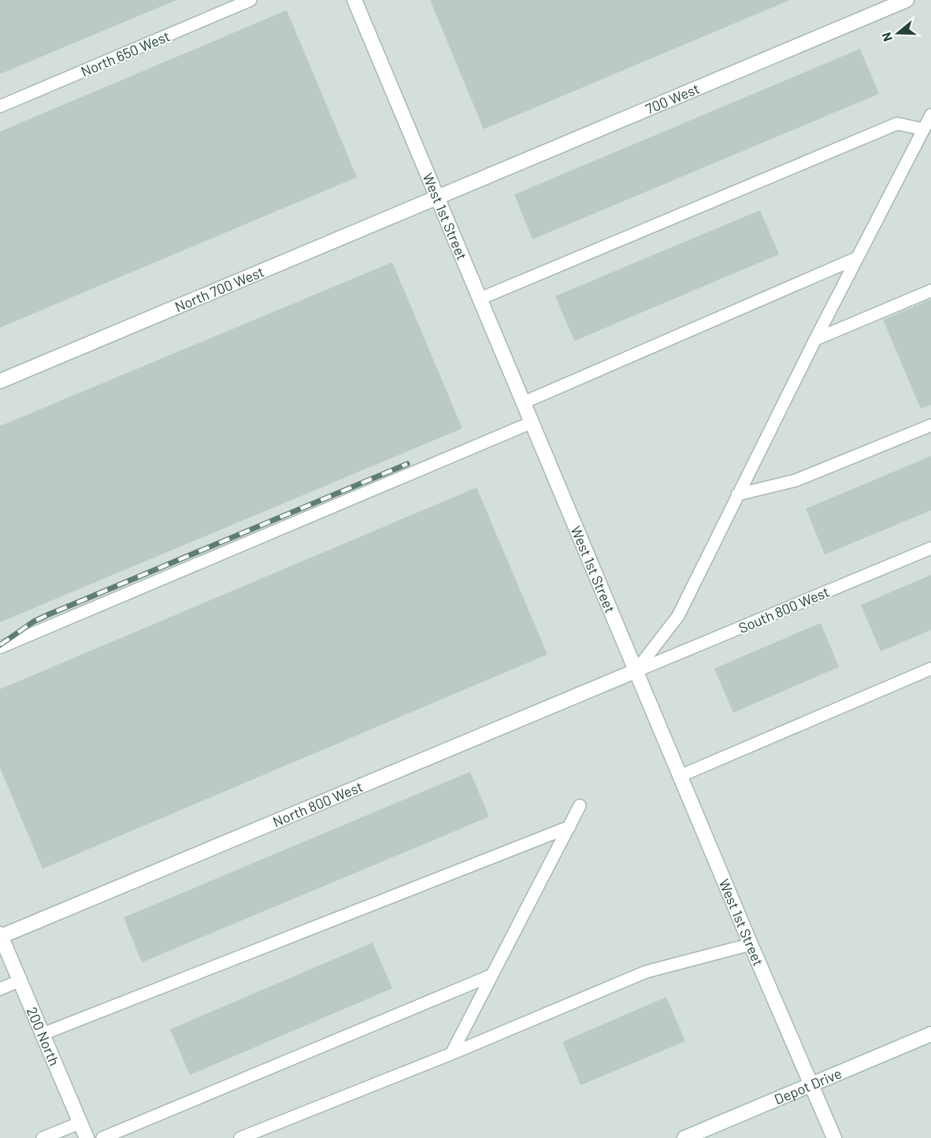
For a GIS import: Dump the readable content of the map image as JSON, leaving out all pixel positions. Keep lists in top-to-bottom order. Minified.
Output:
{"streets":{"street":["700 West","West 1st Street","North 700 West","North 800 West","200 North","Depot Drive"],"lane":["North 650 West","South 800 West"]},"crossings":[["700 West","West 1st Street"],["700 West","North 700 West"],["West 1st Street","North 700 West"],["West 1st Street","South 800 West"],["West 1st Street","North 800 West"],["West 1st Street","Depot Drive"],["South 800 West","North 800 West"],["North 800 West","200 North"]],"north":"left"}
